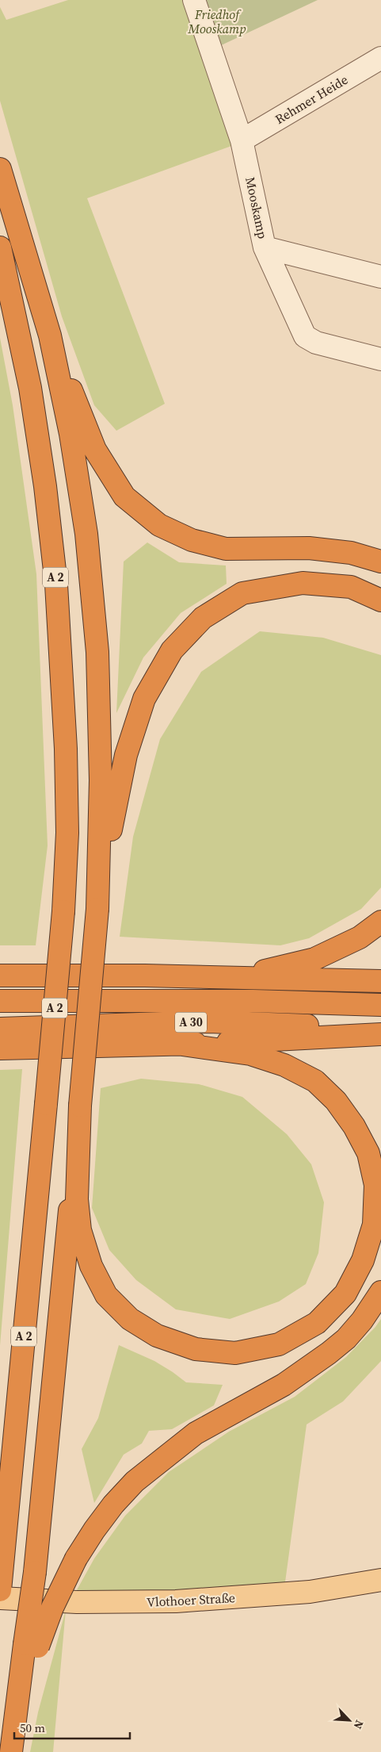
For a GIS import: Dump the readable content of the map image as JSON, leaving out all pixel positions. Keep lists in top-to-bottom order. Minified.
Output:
{"streets":{"highway":["A 2","A 30"],"main road":["Vlothoer Straße"],"street":["Rehmer Heide","Mooskamp"]},"crossings":[["Rehmer Heide","Mooskamp"]],"parks":["Friedhof Mooskamp"],"scale_bar":"50 m","north":"bottom right"}
